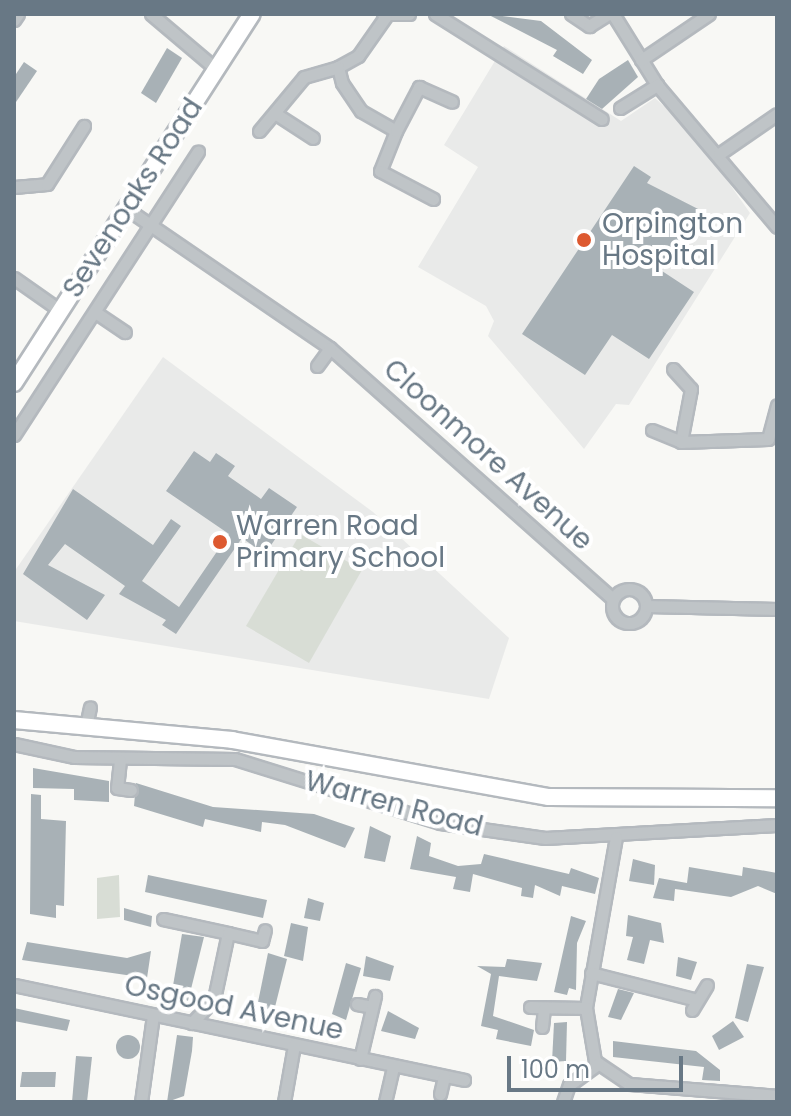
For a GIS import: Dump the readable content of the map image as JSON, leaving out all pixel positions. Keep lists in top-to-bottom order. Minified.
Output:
{"streets":{"street":["Sevenoaks Road","Cloonmore Avenue","Warren Road","Osgood Avenue"]},"crossings":[["Sevenoaks Road","Cloonmore Avenue"]],"places":["Orpington Hospital","Warren Road Primary School"],"scale_bar":"100 m"}
